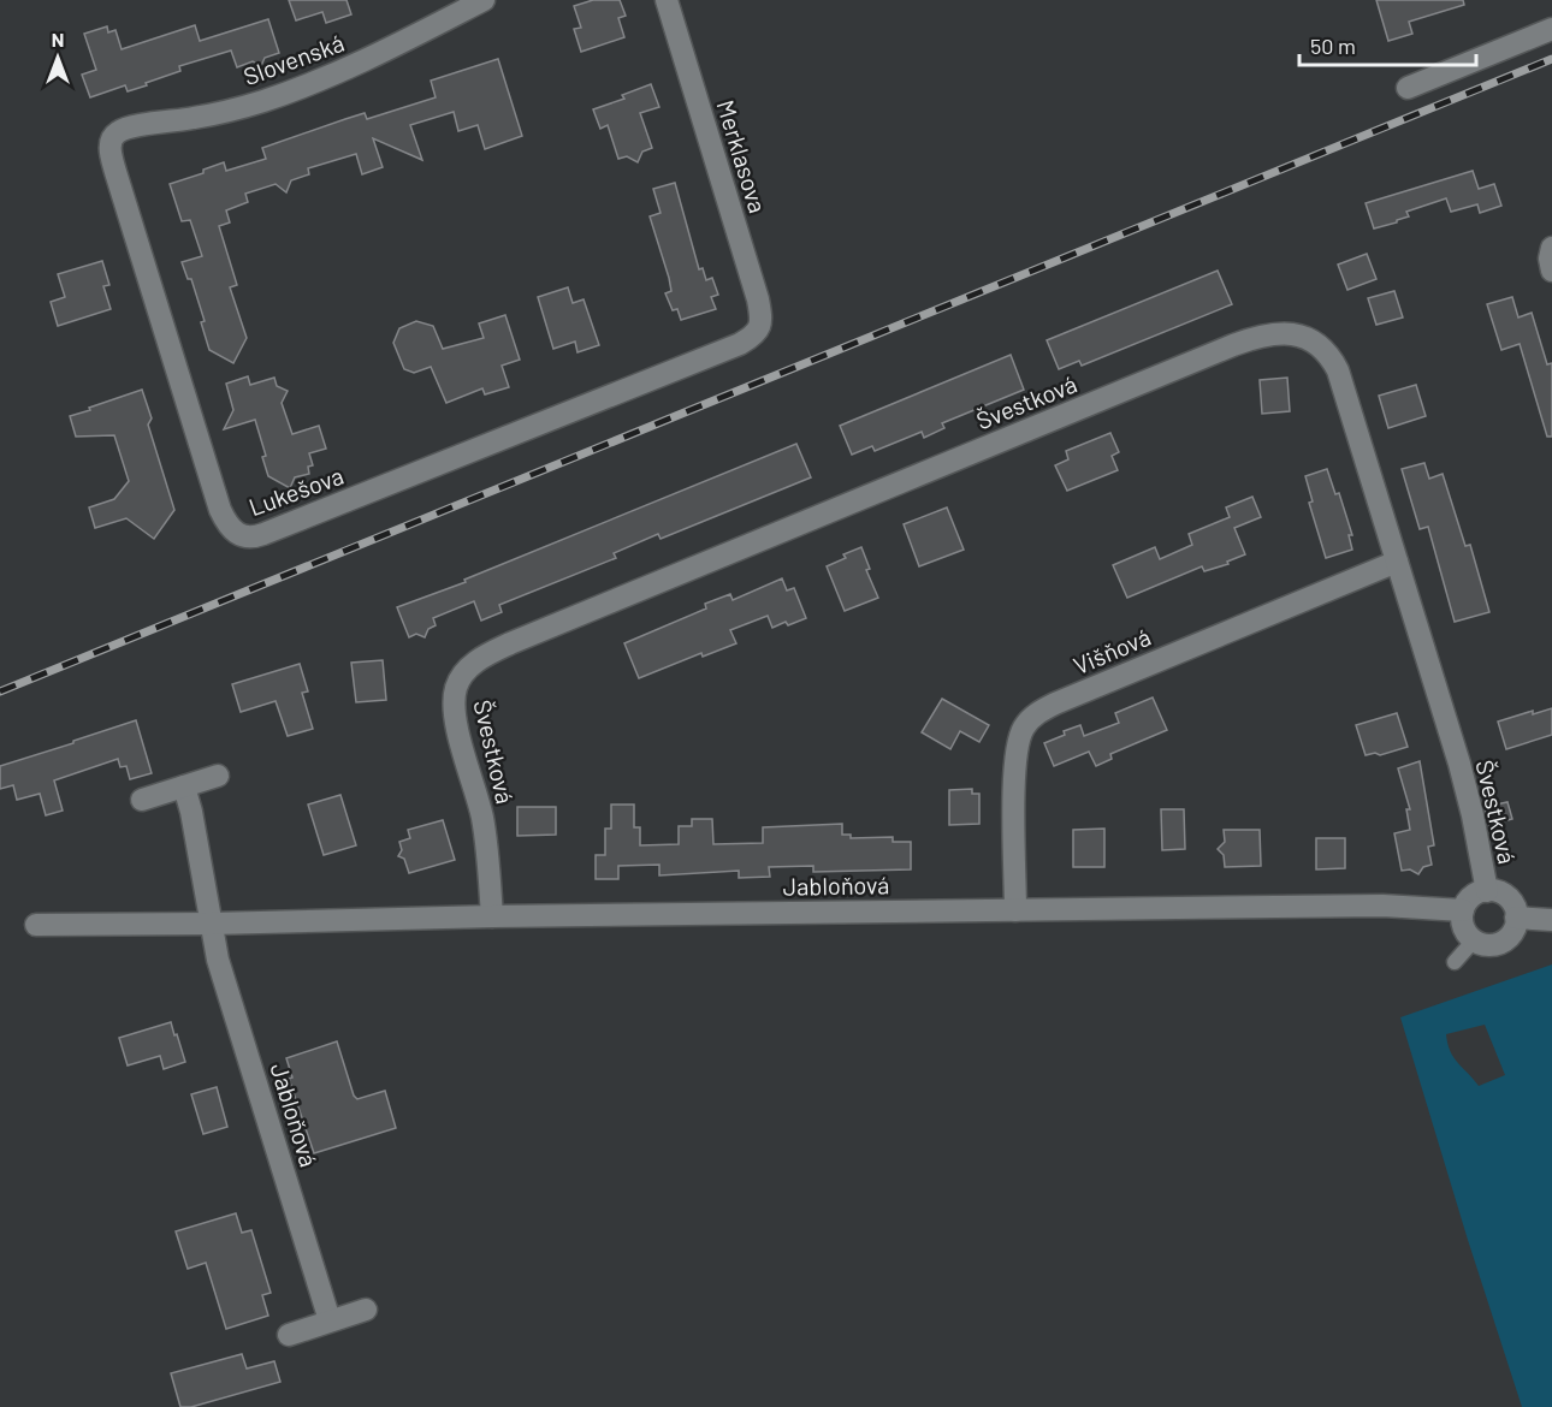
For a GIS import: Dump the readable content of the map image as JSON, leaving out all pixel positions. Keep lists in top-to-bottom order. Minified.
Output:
{"streets":{"street":["Slovenská","Merklasova","Švestková","Lukešova","Višňová","Jabloňová"]},"crossings":[["Slovenská","Lukešova"],["Merklasova","Lukešova"],["Švestková","Višňová"],["Švestková","Jabloňová"],["Višňová","Jabloňová"]],"scale_bar":"50 m","north":"top"}
